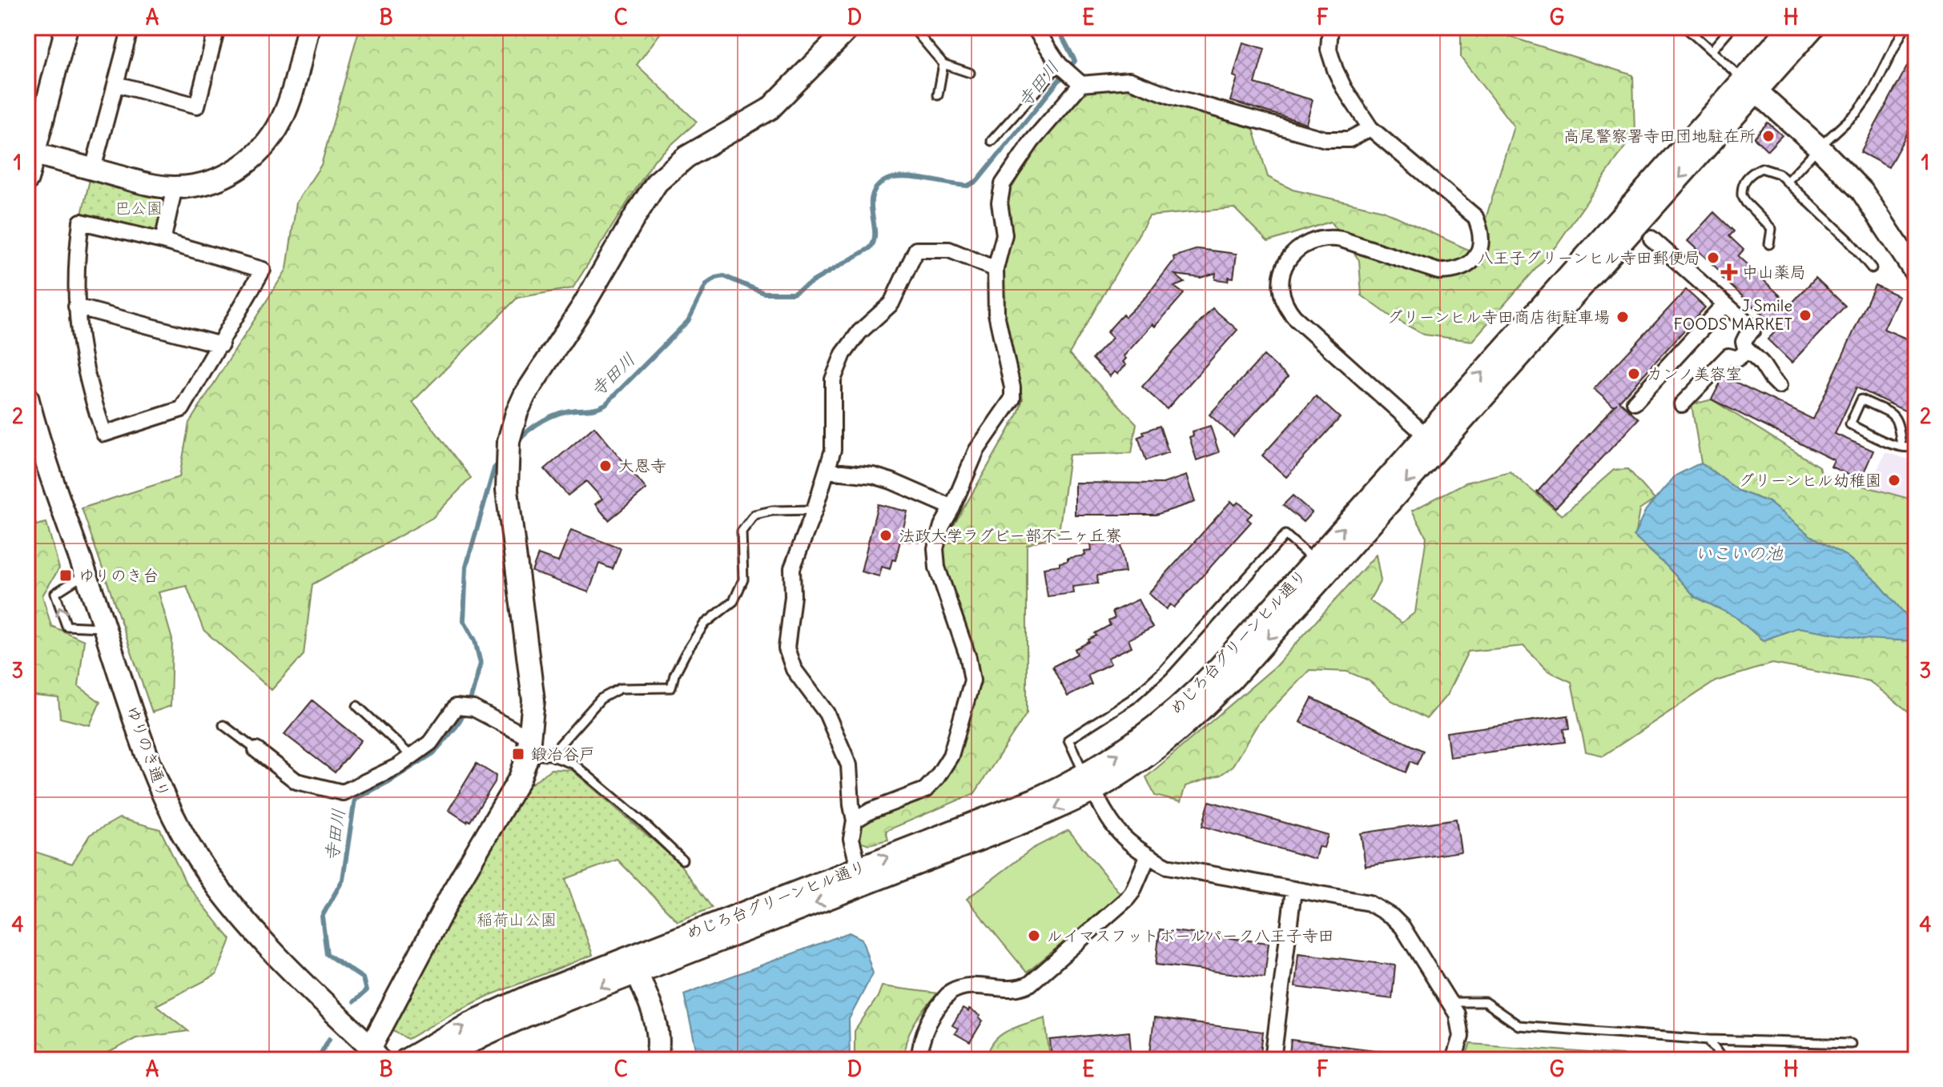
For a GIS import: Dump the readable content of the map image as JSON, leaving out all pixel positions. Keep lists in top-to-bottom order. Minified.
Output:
{"streets":{"street":["めじろ台グリーンヒル通り","ゆりのき通り"]},"water":["寺田川","いこいの池"],"parks":["巴公園","稲荷山公園"],"places":{"other":["高尾警察署寺田団地駐在所","八王子グリーンヒル寺田郵便局","J Smile FOODS MARKET","グリーンヒル寺田商店街駐車場","カンノ美容室","大恩寺","グリーンヒル幼稚園","法政大学ラグビー部不二ヶ丘寮","ルイマスフットボールパーク八王子寺田"],"health":["中山薬局"],"transit":["ゆりのき台","鍛冶谷戸"]},"grid":{"columns":["A","B","C","D","E","F","G","H"],"rows":["1","2","3","4"]}}
